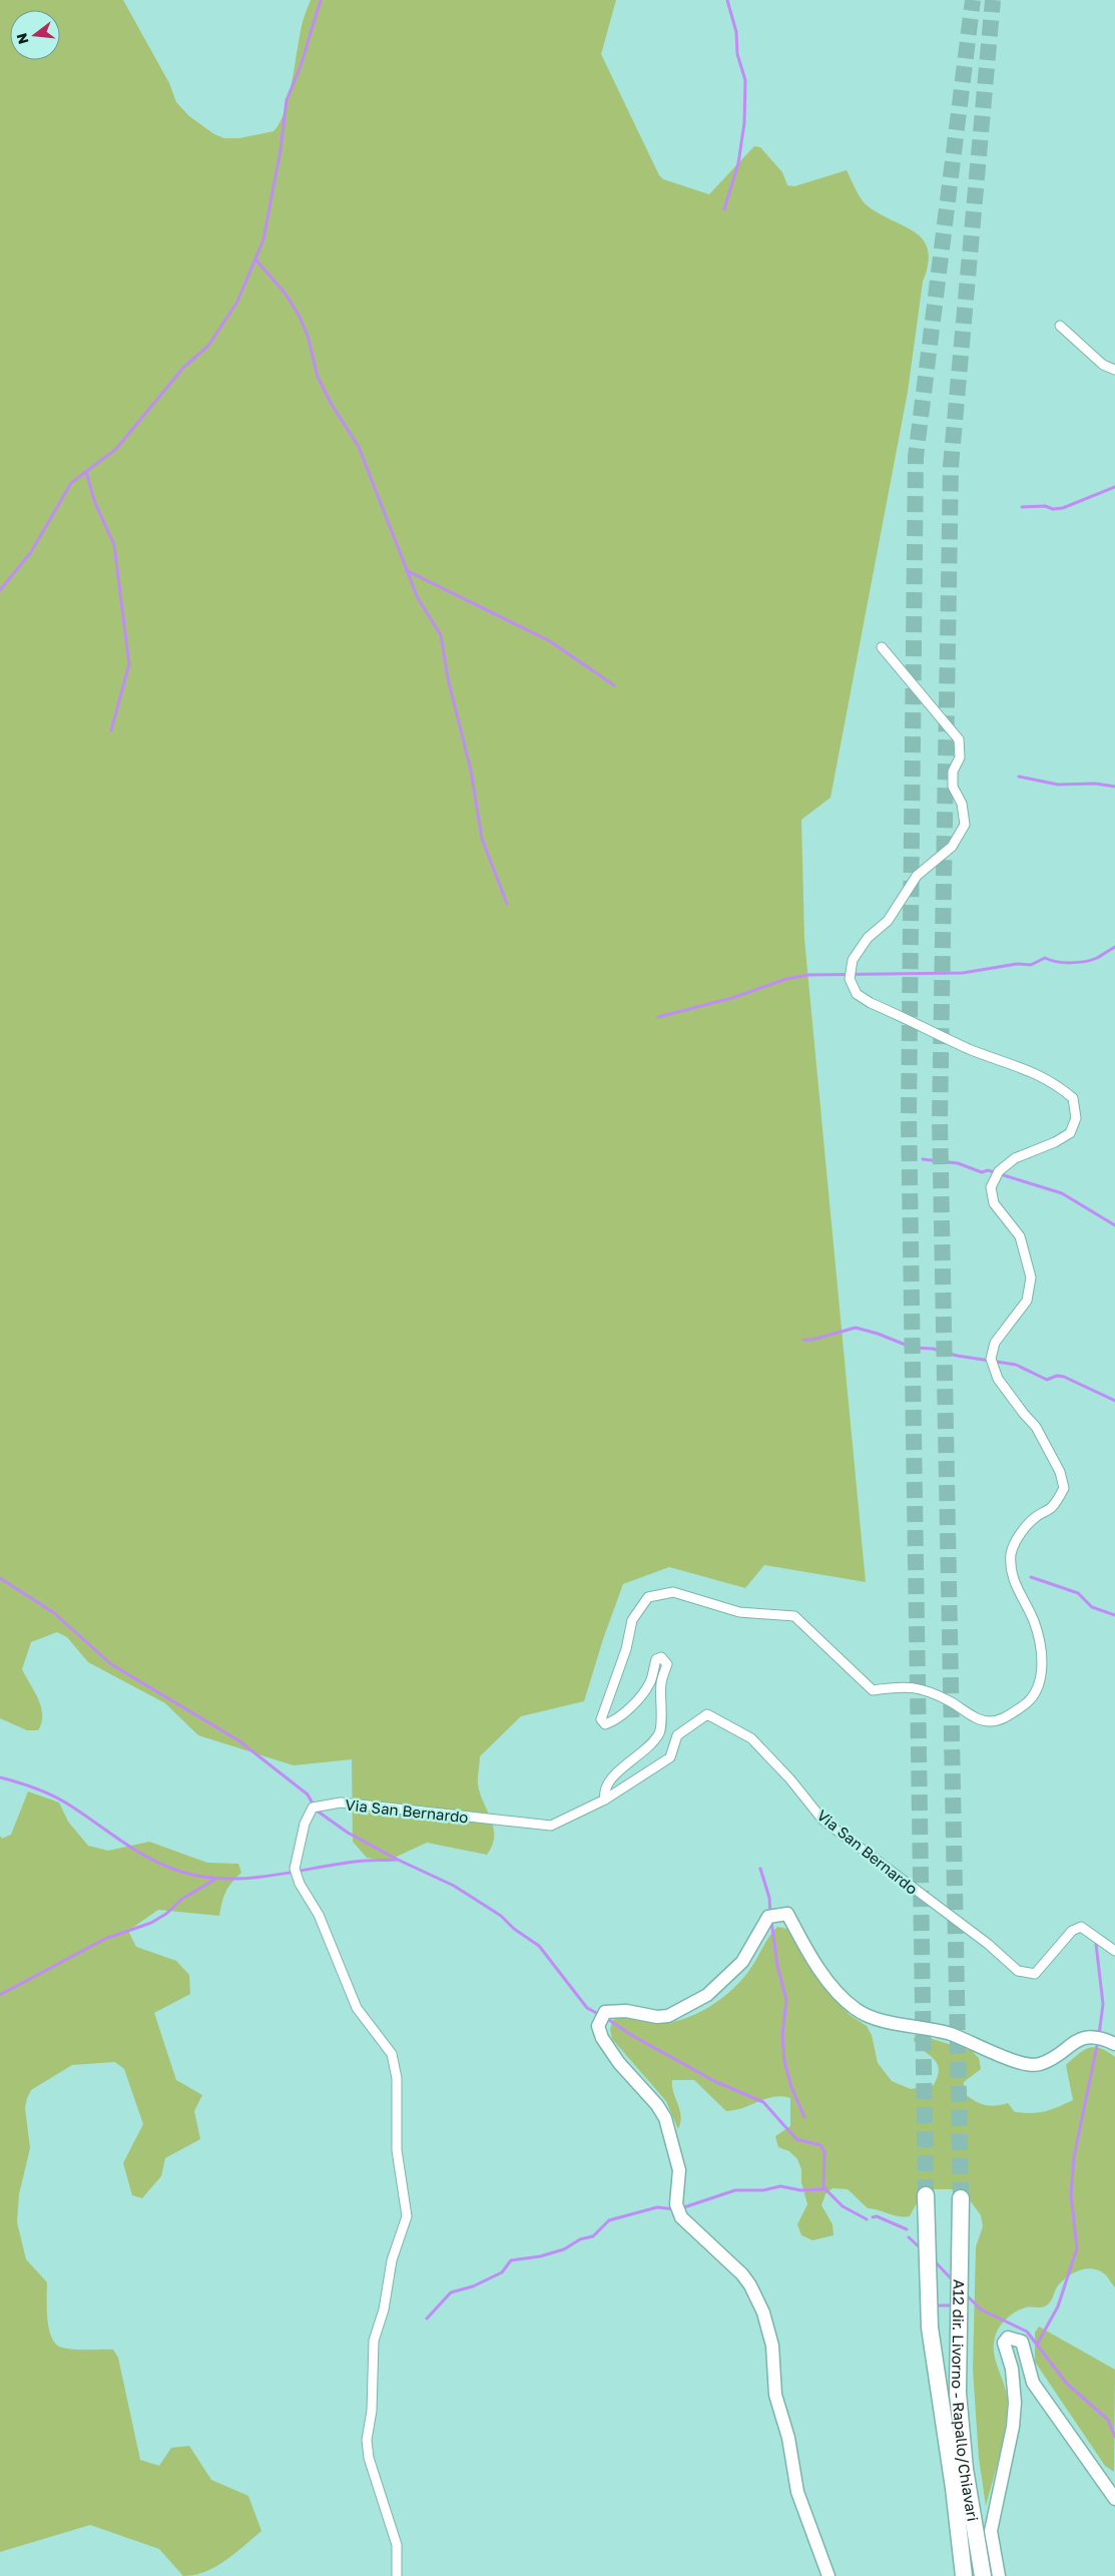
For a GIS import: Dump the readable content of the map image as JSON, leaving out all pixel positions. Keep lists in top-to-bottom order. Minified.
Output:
{"streets":{"highway":["A12 dir. Livorno - Rapallo/Chiavari"],"street":["Via San Bernardo"]},"north":"left"}
